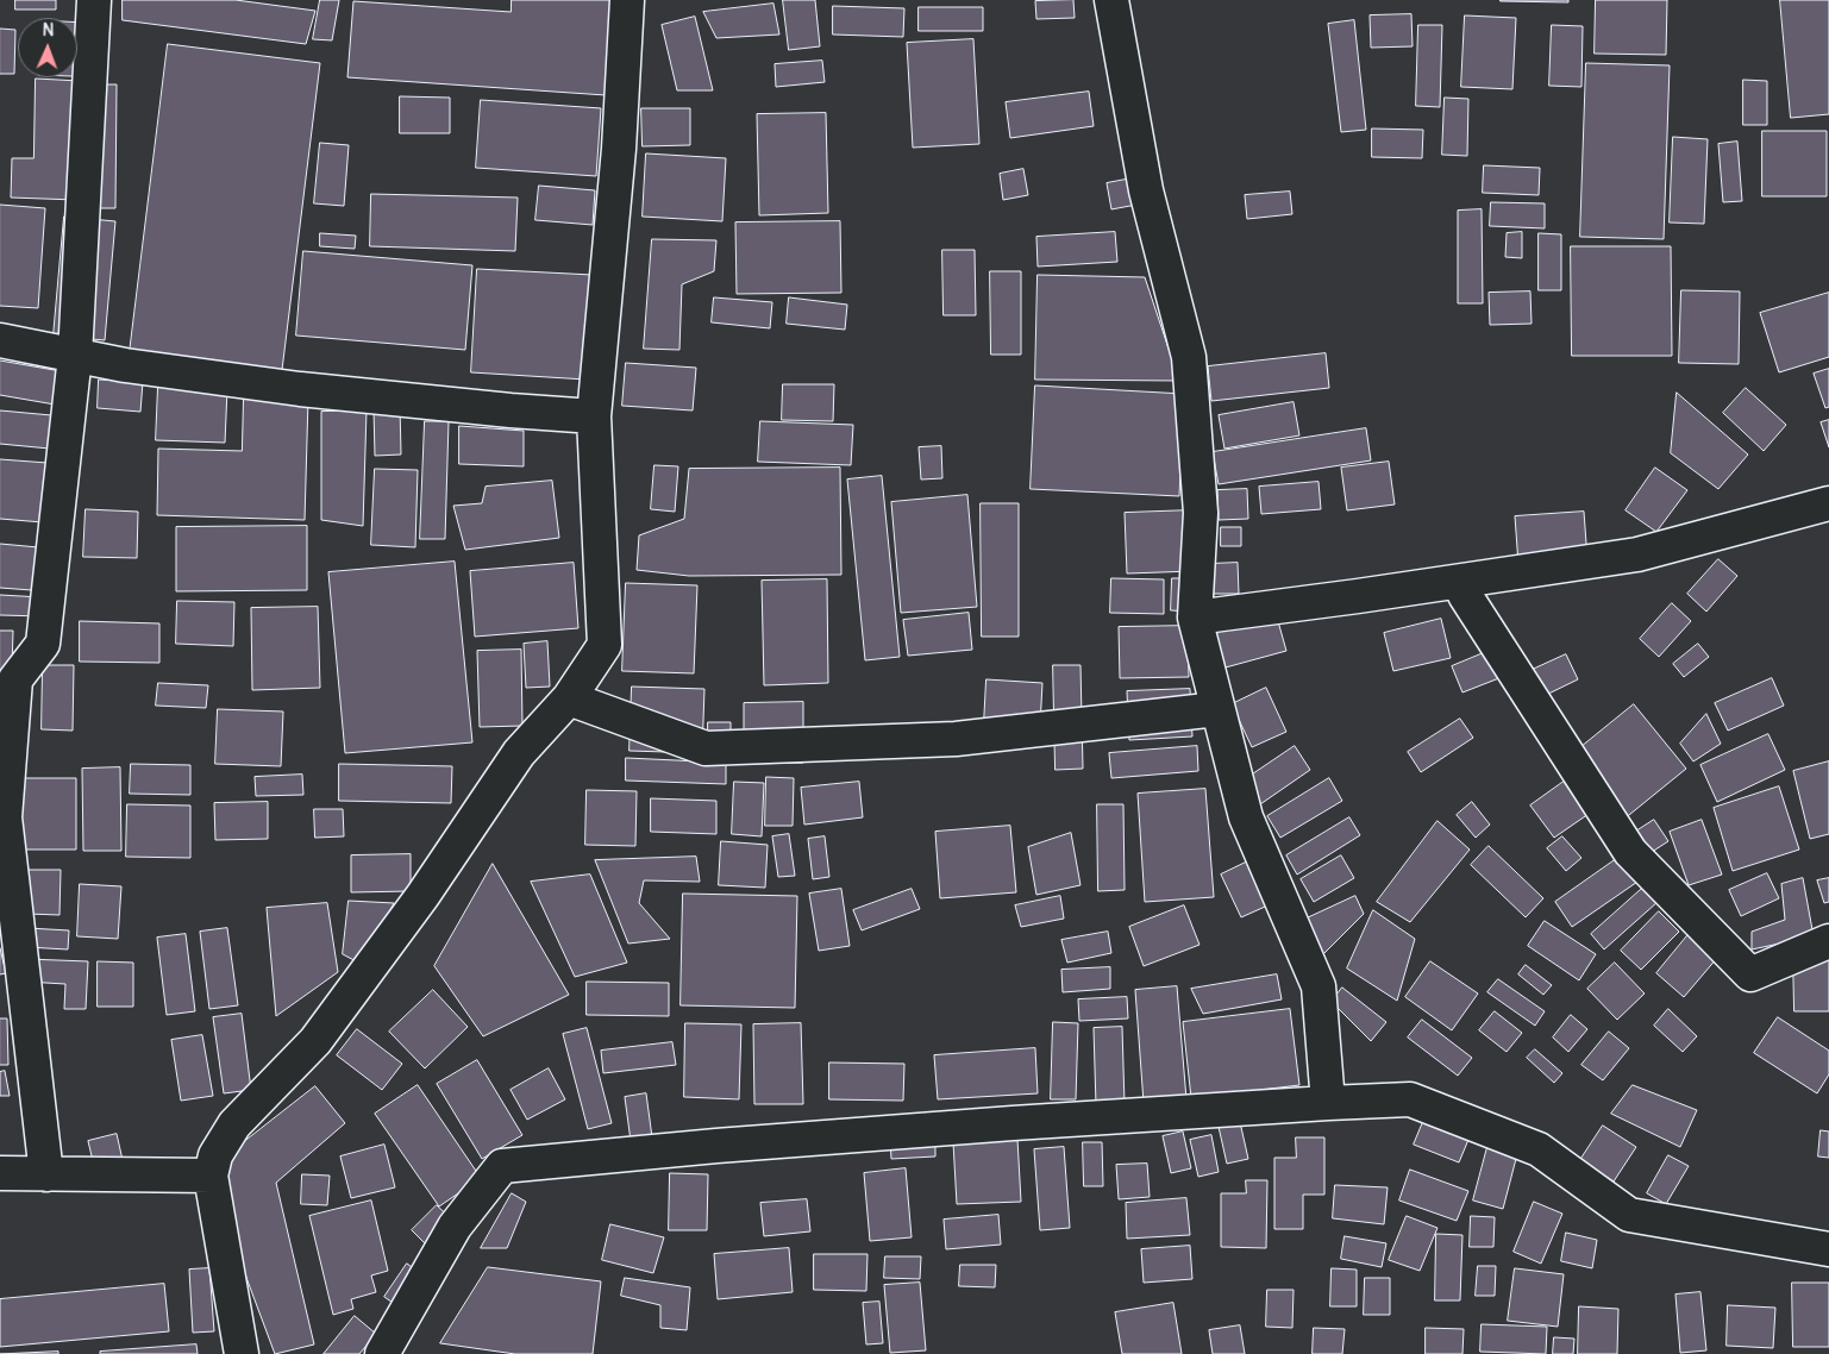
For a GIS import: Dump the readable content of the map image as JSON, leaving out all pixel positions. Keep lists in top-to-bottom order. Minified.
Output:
{"north":"top"}
